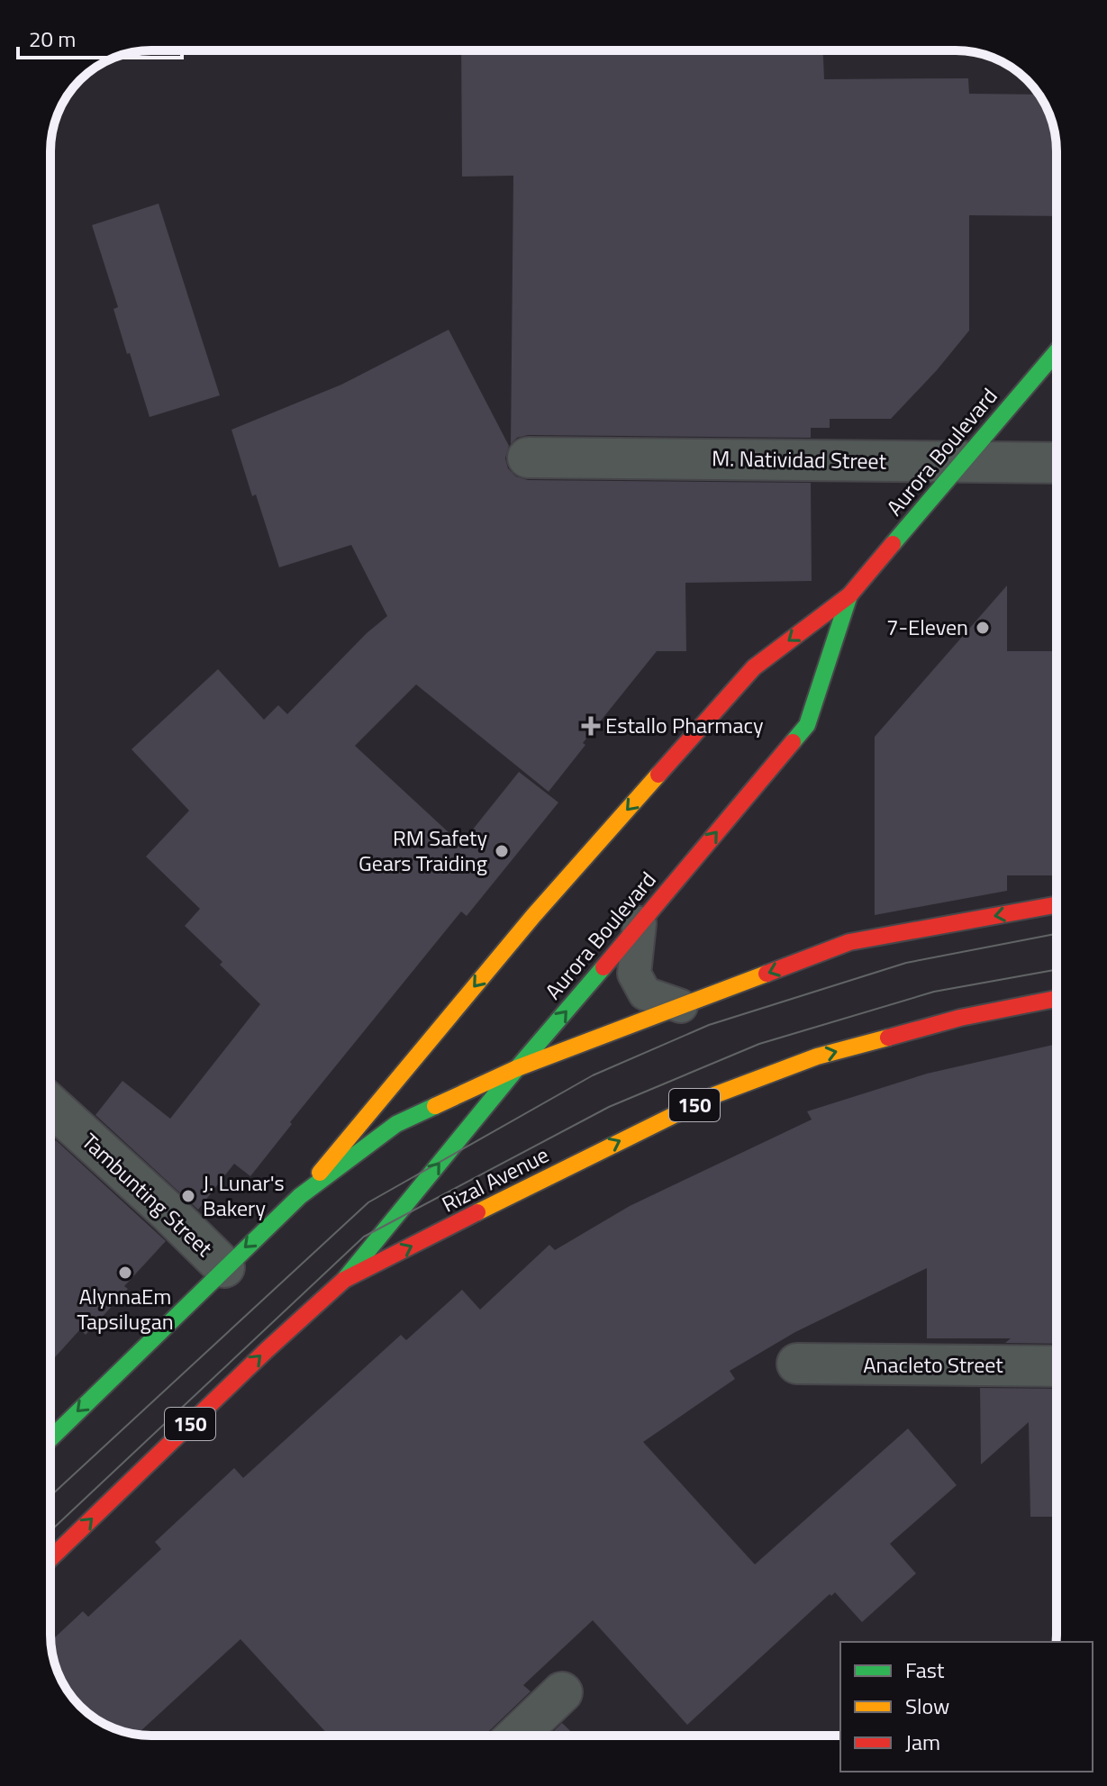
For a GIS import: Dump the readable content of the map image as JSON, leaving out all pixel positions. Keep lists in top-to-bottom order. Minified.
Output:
{"streets":{"main road":["Aurora Boulevard","150","Rizal Avenue"],"street":["M. Natividad Street","Tambunting Street","Anacleto Street"]},"crossings":[["Aurora Boulevard","M. Natividad Street"],["Aurora Boulevard","Rizal Avenue"]],"places":{"other":["7-Eleven","RM Safety Gears Traiding","J. Lunar's Bakery","AlynnaEm Tapsilugan"],"health":["Estallo Pharmacy"]},"legend":["Fast","Slow","Jam"],"scale_bar":"20 m"}
